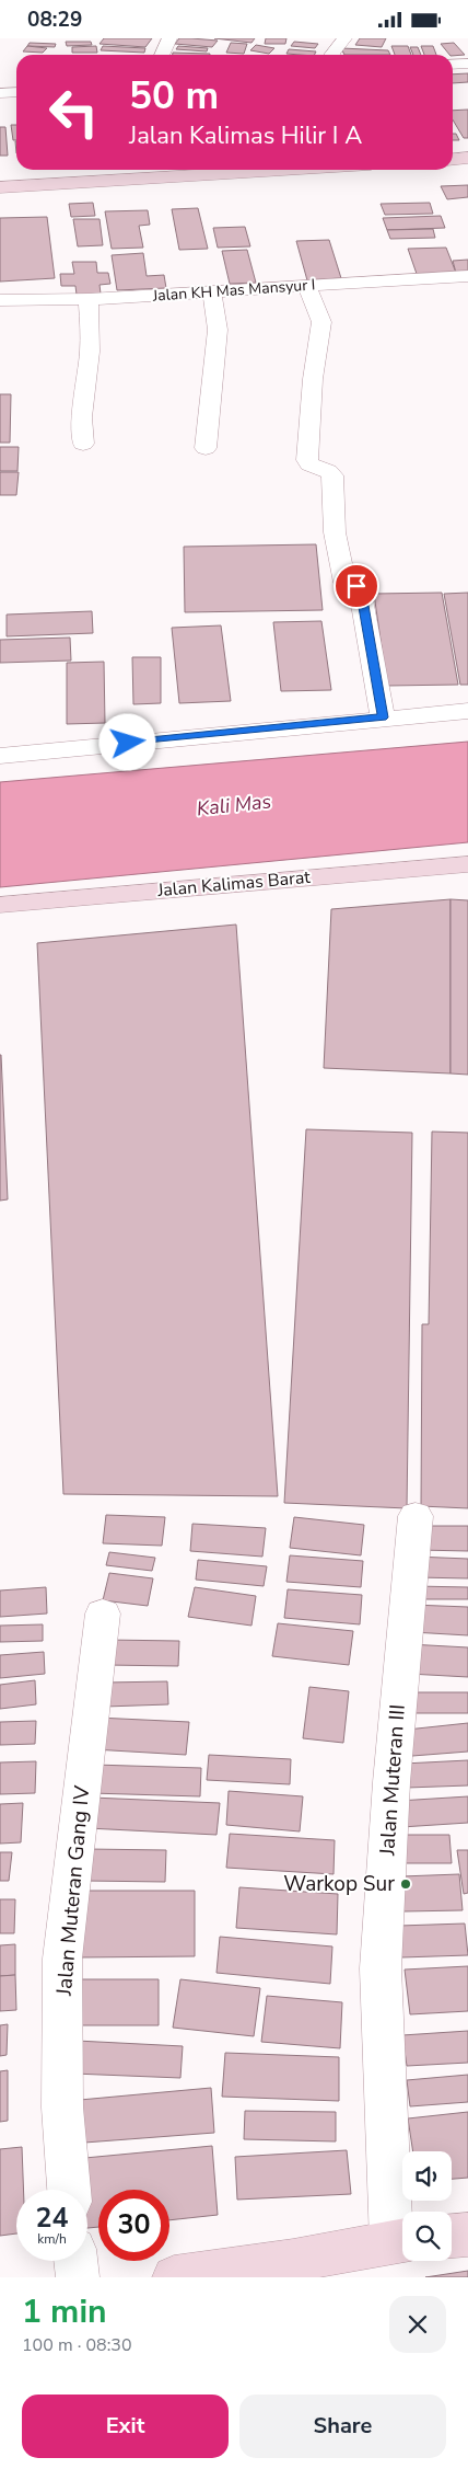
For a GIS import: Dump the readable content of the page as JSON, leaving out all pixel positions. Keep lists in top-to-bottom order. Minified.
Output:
{"streets":{"street":["Jalan KH Mas Mansyur I","Jalan Kalimas Barat","Jalan Muteran III","Jalan Muteran Gang IV"]},"water":["Kali Mas"],"places":["Warkop Sur"],"page":{"status":"08:29","turn":["50 m","Jalan Kalimas Hilir I A"],"speed":"24 km/h","limit":"30","heading":["1 min","100 m · 08:30"],"buttons":["Exit","Share"]}}
